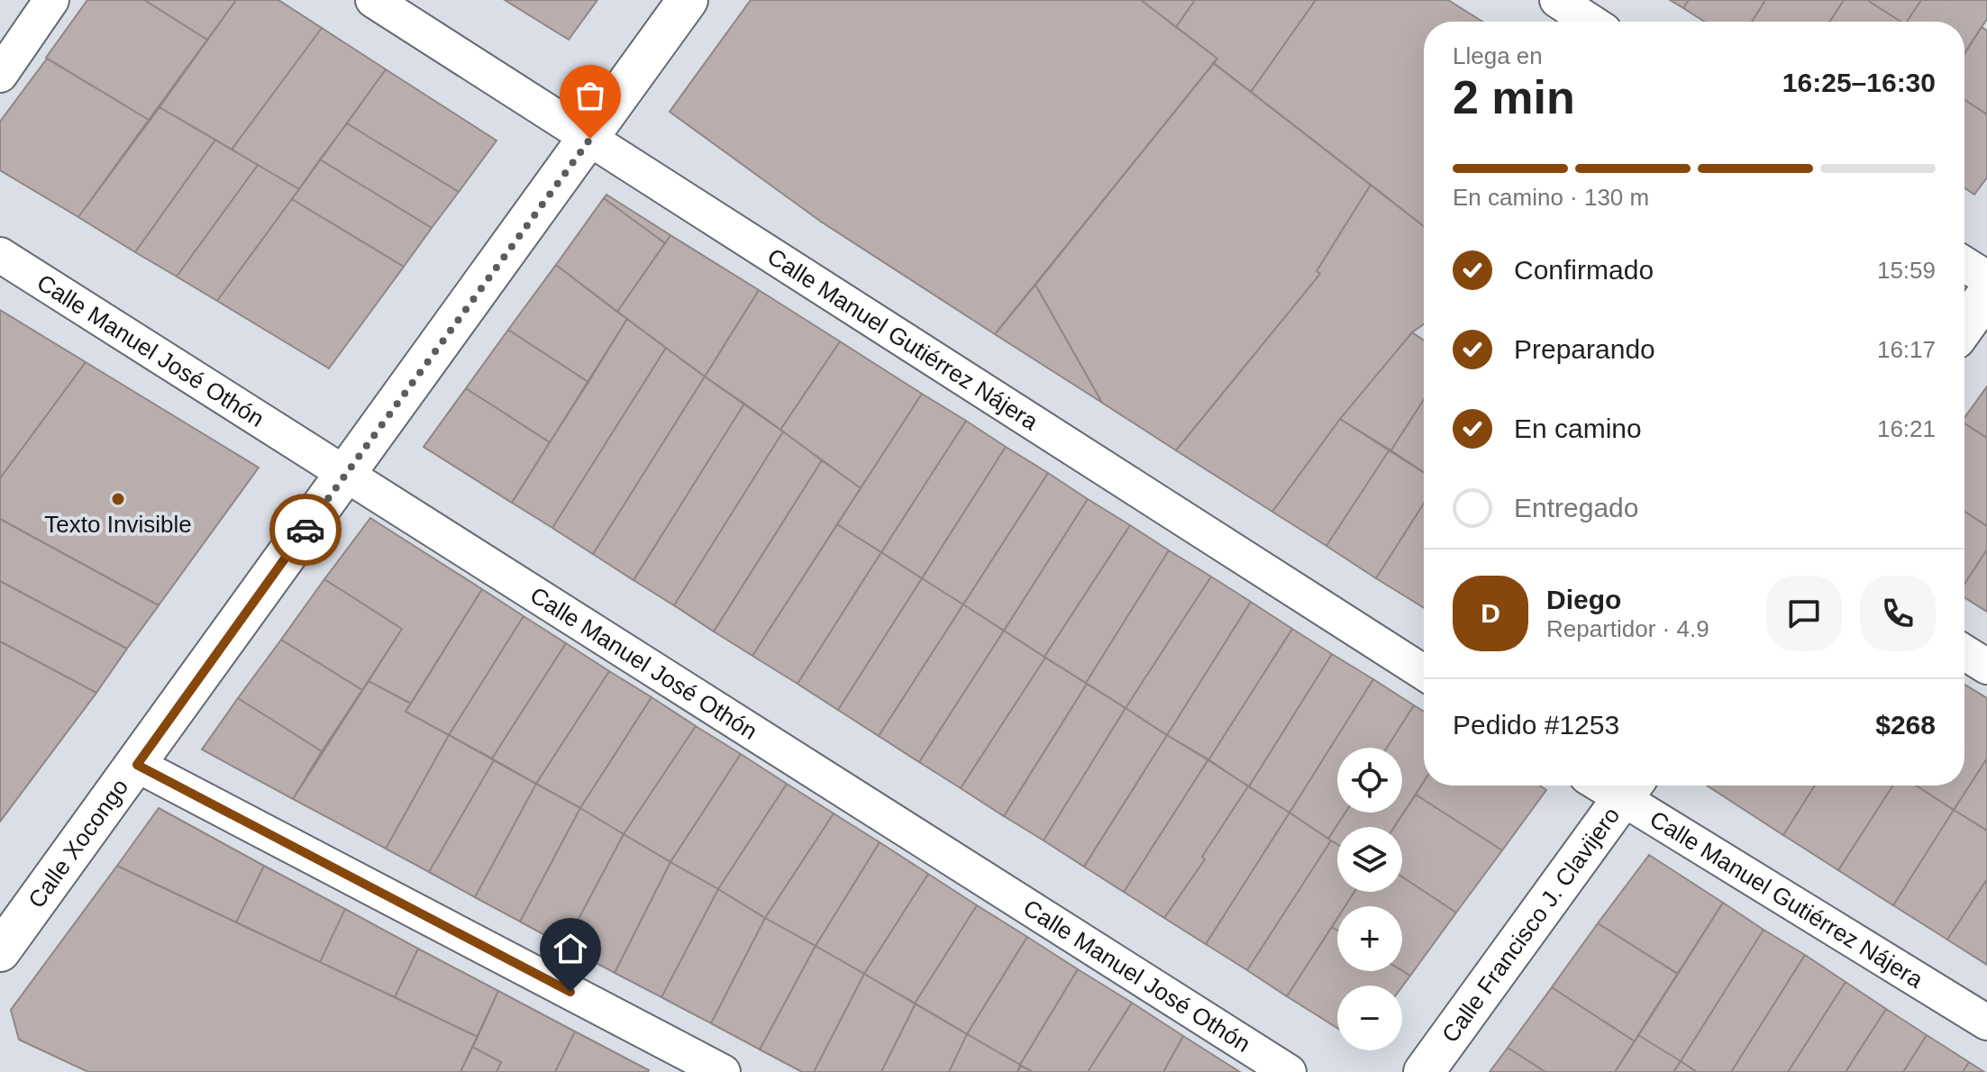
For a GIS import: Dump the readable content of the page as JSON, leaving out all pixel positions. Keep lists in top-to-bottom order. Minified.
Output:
{"streets":{"street":["Calle Manuel Gutiérrez Nájera","Calle Manuel José Othón","Calle Xocongo","Calle Francisco J. Clavijero"]},"crossings":[["Calle Manuel Gutiérrez Nájera","Calle Xocongo"],["Calle Manuel Gutiérrez Nájera","Calle Francisco J. Clavijero"],["Calle Manuel José Othón","Calle Xocongo"]],"places":["Texto Invisible"],"page":{"heading":["2 min","Llega en","16:25–16:30"],"panel":["Diego","Repartidor · 4.9","Pedido #1253","$268"],"bar":"En camino · 130 m","list":[["Confirmado","15:59"],["Preparando","16:17"],["En camino","16:21"],"Entregado"],"round":"D","map_buttons":["+","−"]}}
